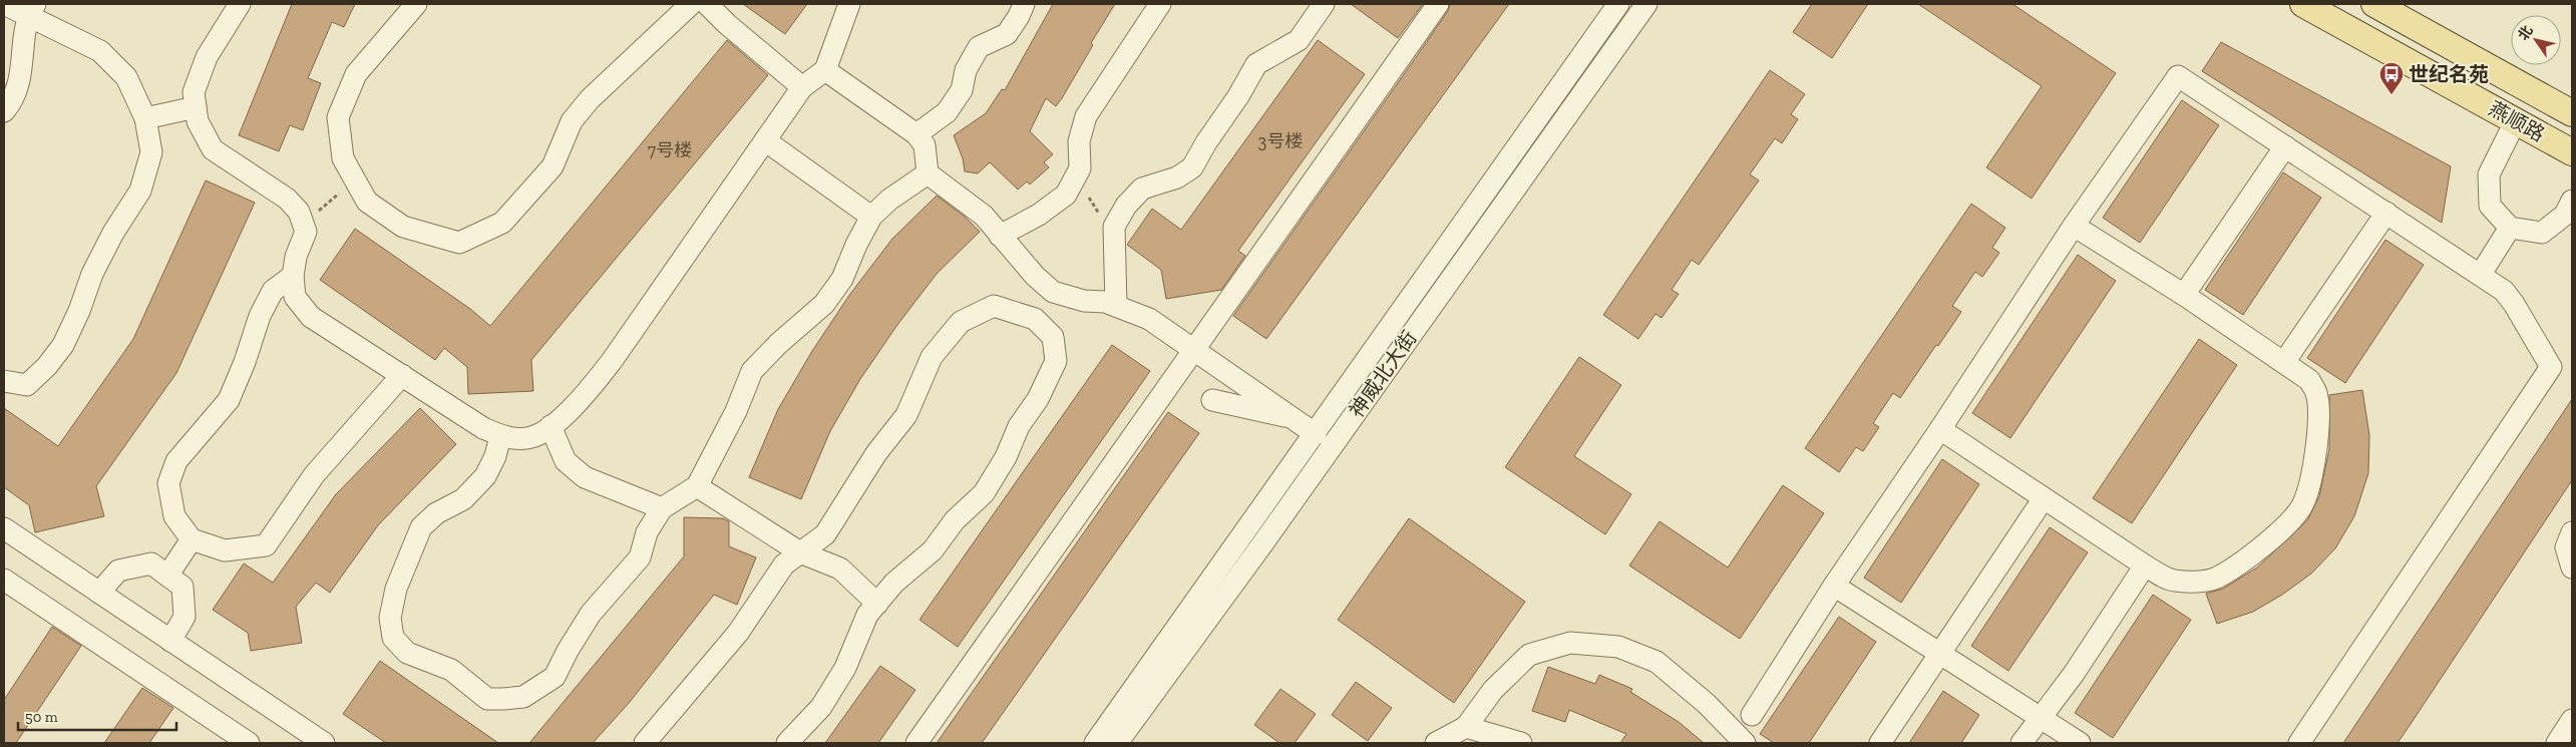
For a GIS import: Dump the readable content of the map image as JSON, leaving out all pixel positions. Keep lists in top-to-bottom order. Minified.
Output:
{"streets":{"main road":["燕顺路"],"street":["神威北大街"]},"places":{"bus stop":["世纪名苑"]},"house_numbers":["3号楼","7号楼"],"scale_bar":"50 m","north":"top left"}
